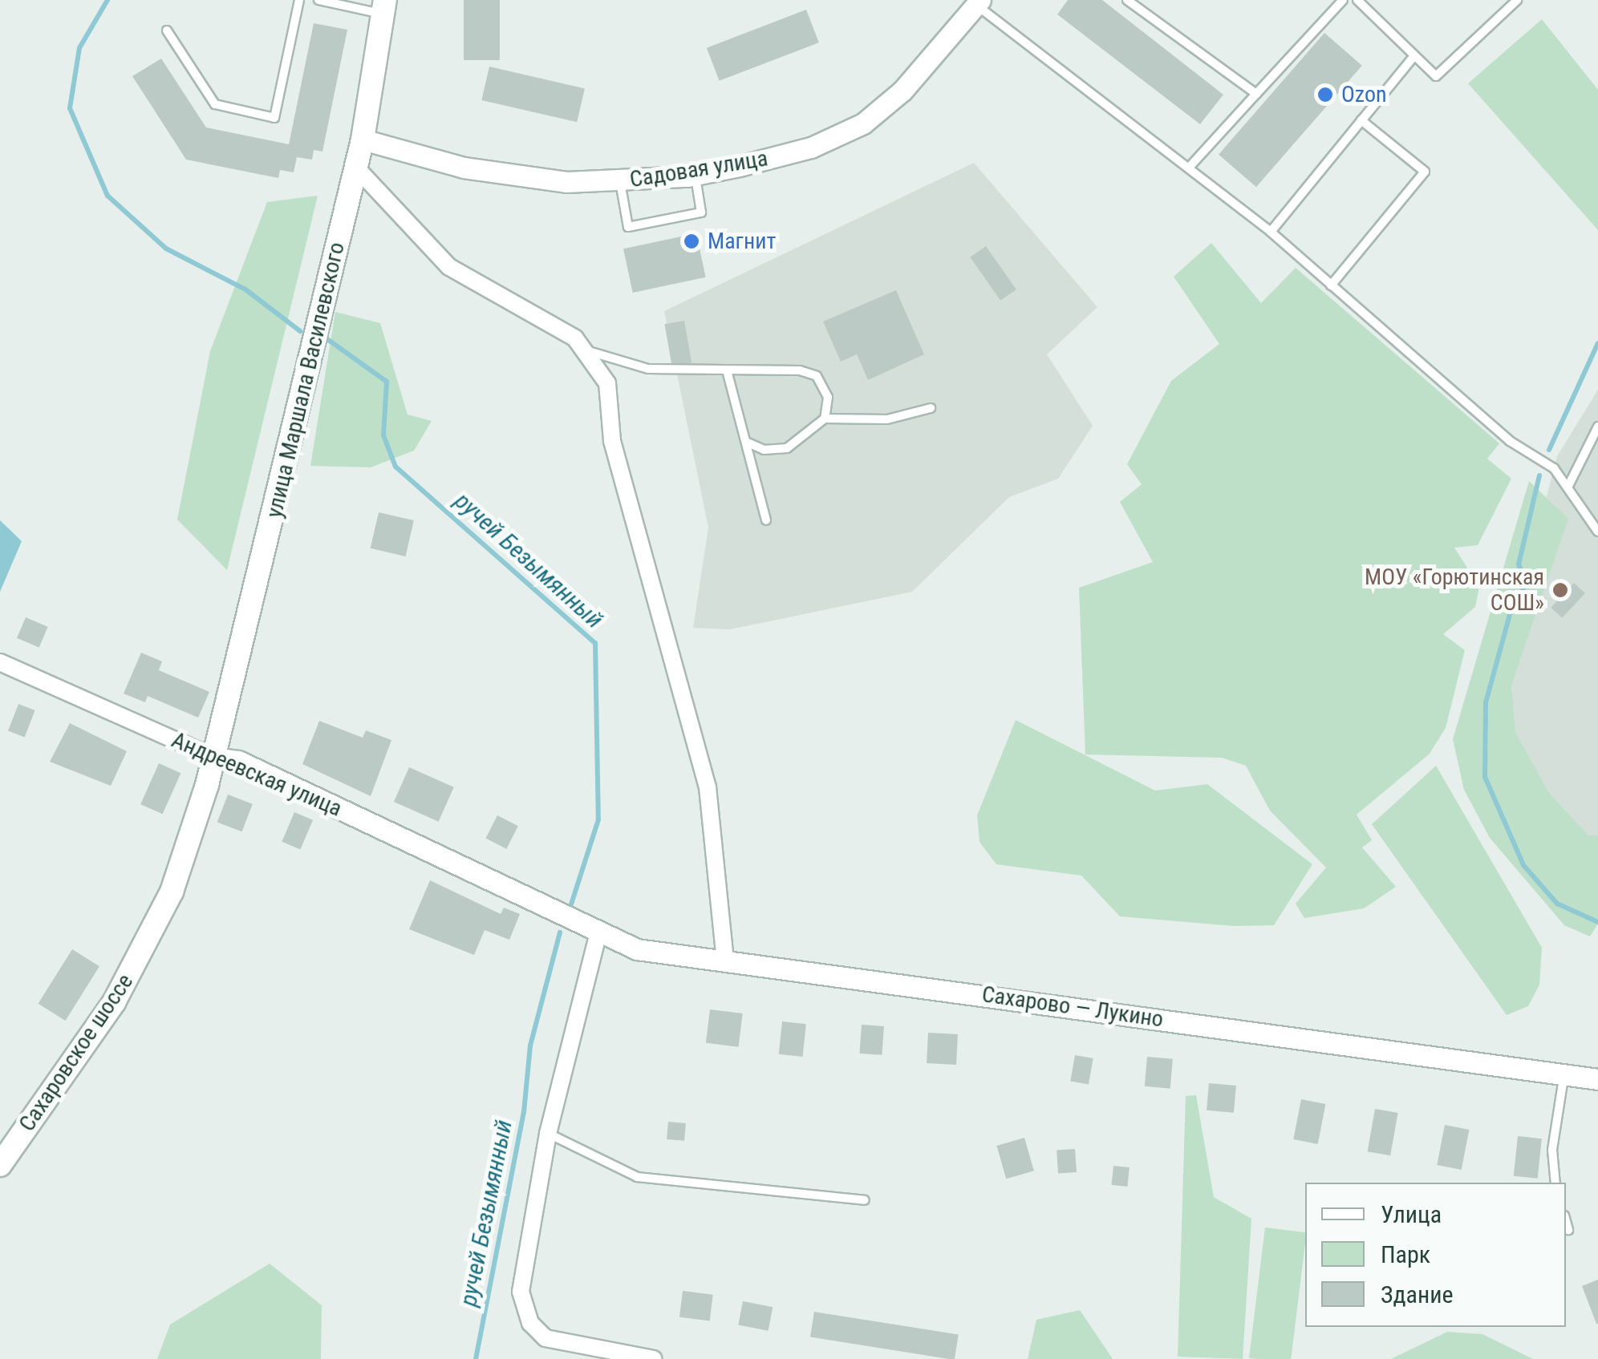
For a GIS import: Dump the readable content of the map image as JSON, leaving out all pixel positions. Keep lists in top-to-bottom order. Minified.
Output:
{"streets":{"main road":["улица Маршала Василевского","Сахаровское шоссе"],"street":["Садовая улица","Андреевская улица","Сахарово — Лукино"]},"crossings":[["Садовая улица","улица Маршала Василевского"],["улица Маршала Василевского","Андреевская улица"],["улица Маршала Василевского","Сахаровское шоссе"],["Андреевская улица","Сахарово — Лукино"],["Андреевская улица","Сахаровское шоссе"]],"water":["ручей Безымянный"],"places":["Ozon","Магнит","МОУ «Горютинская СОШ»"],"legend":["Улица","Парк","Здание"]}
